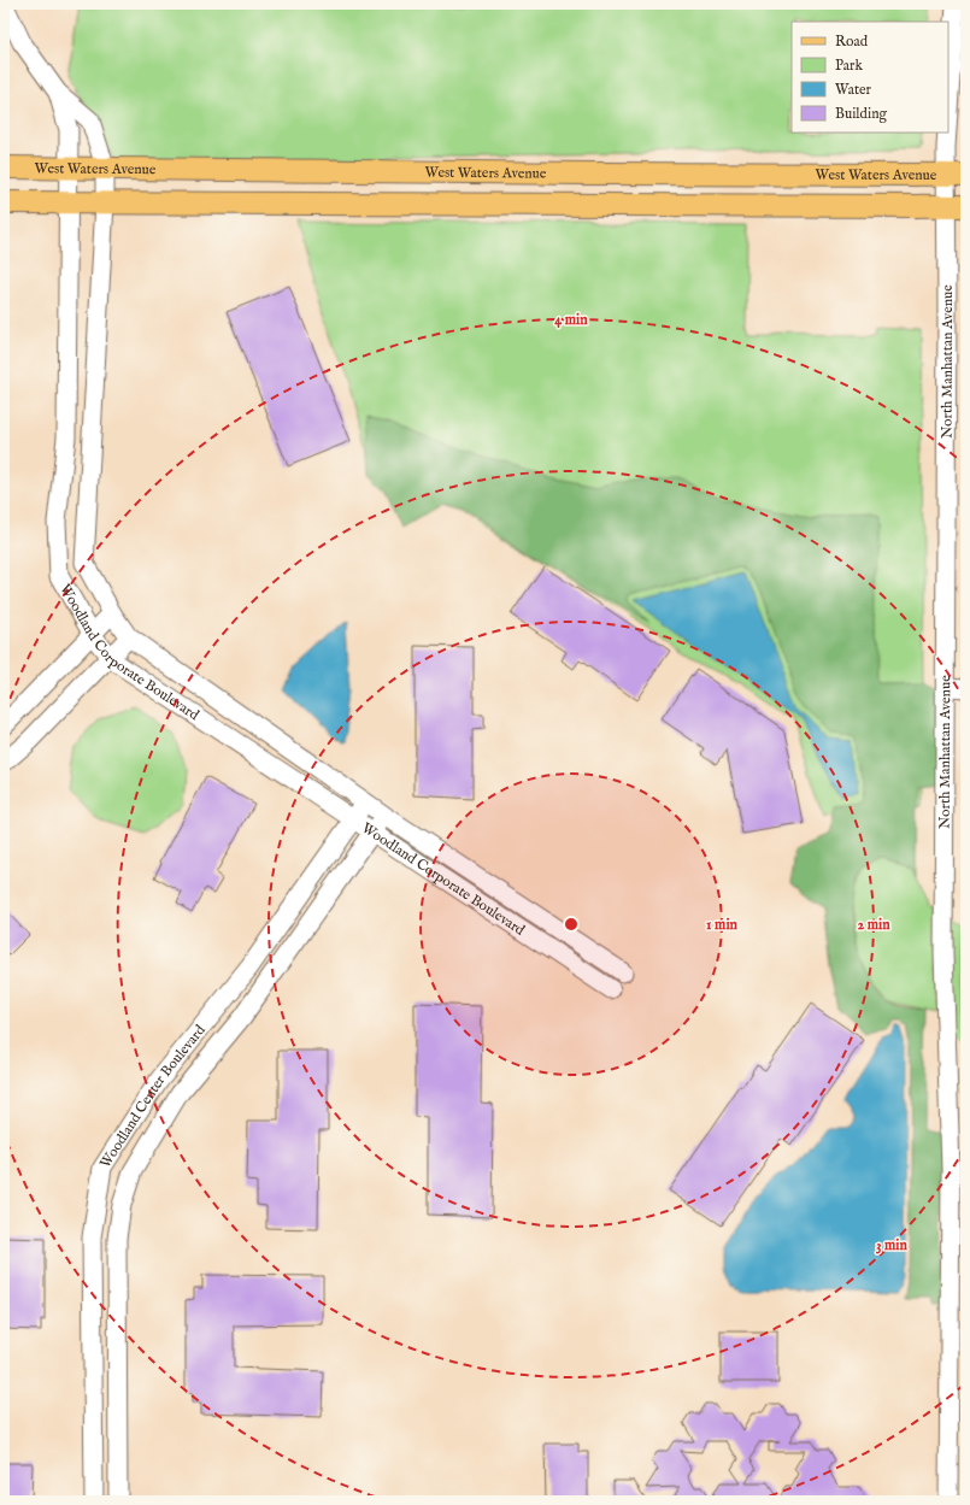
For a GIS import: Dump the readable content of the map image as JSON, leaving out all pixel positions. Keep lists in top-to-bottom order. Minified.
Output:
{"streets":{"main road":["West Waters Avenue"],"street":["North Manhattan Avenue","Woodland Corporate Boulevard","Woodland Center Boulevard"]},"crossings":[["West Waters Avenue","North Manhattan Avenue"],["West Waters Avenue","Woodland Corporate Boulevard"],["Woodland Corporate Boulevard","Woodland Center Boulevard"]],"legend":["Road","Park","Water","Building"],"rings":["4 min","1 min","2 min","3 min"]}
